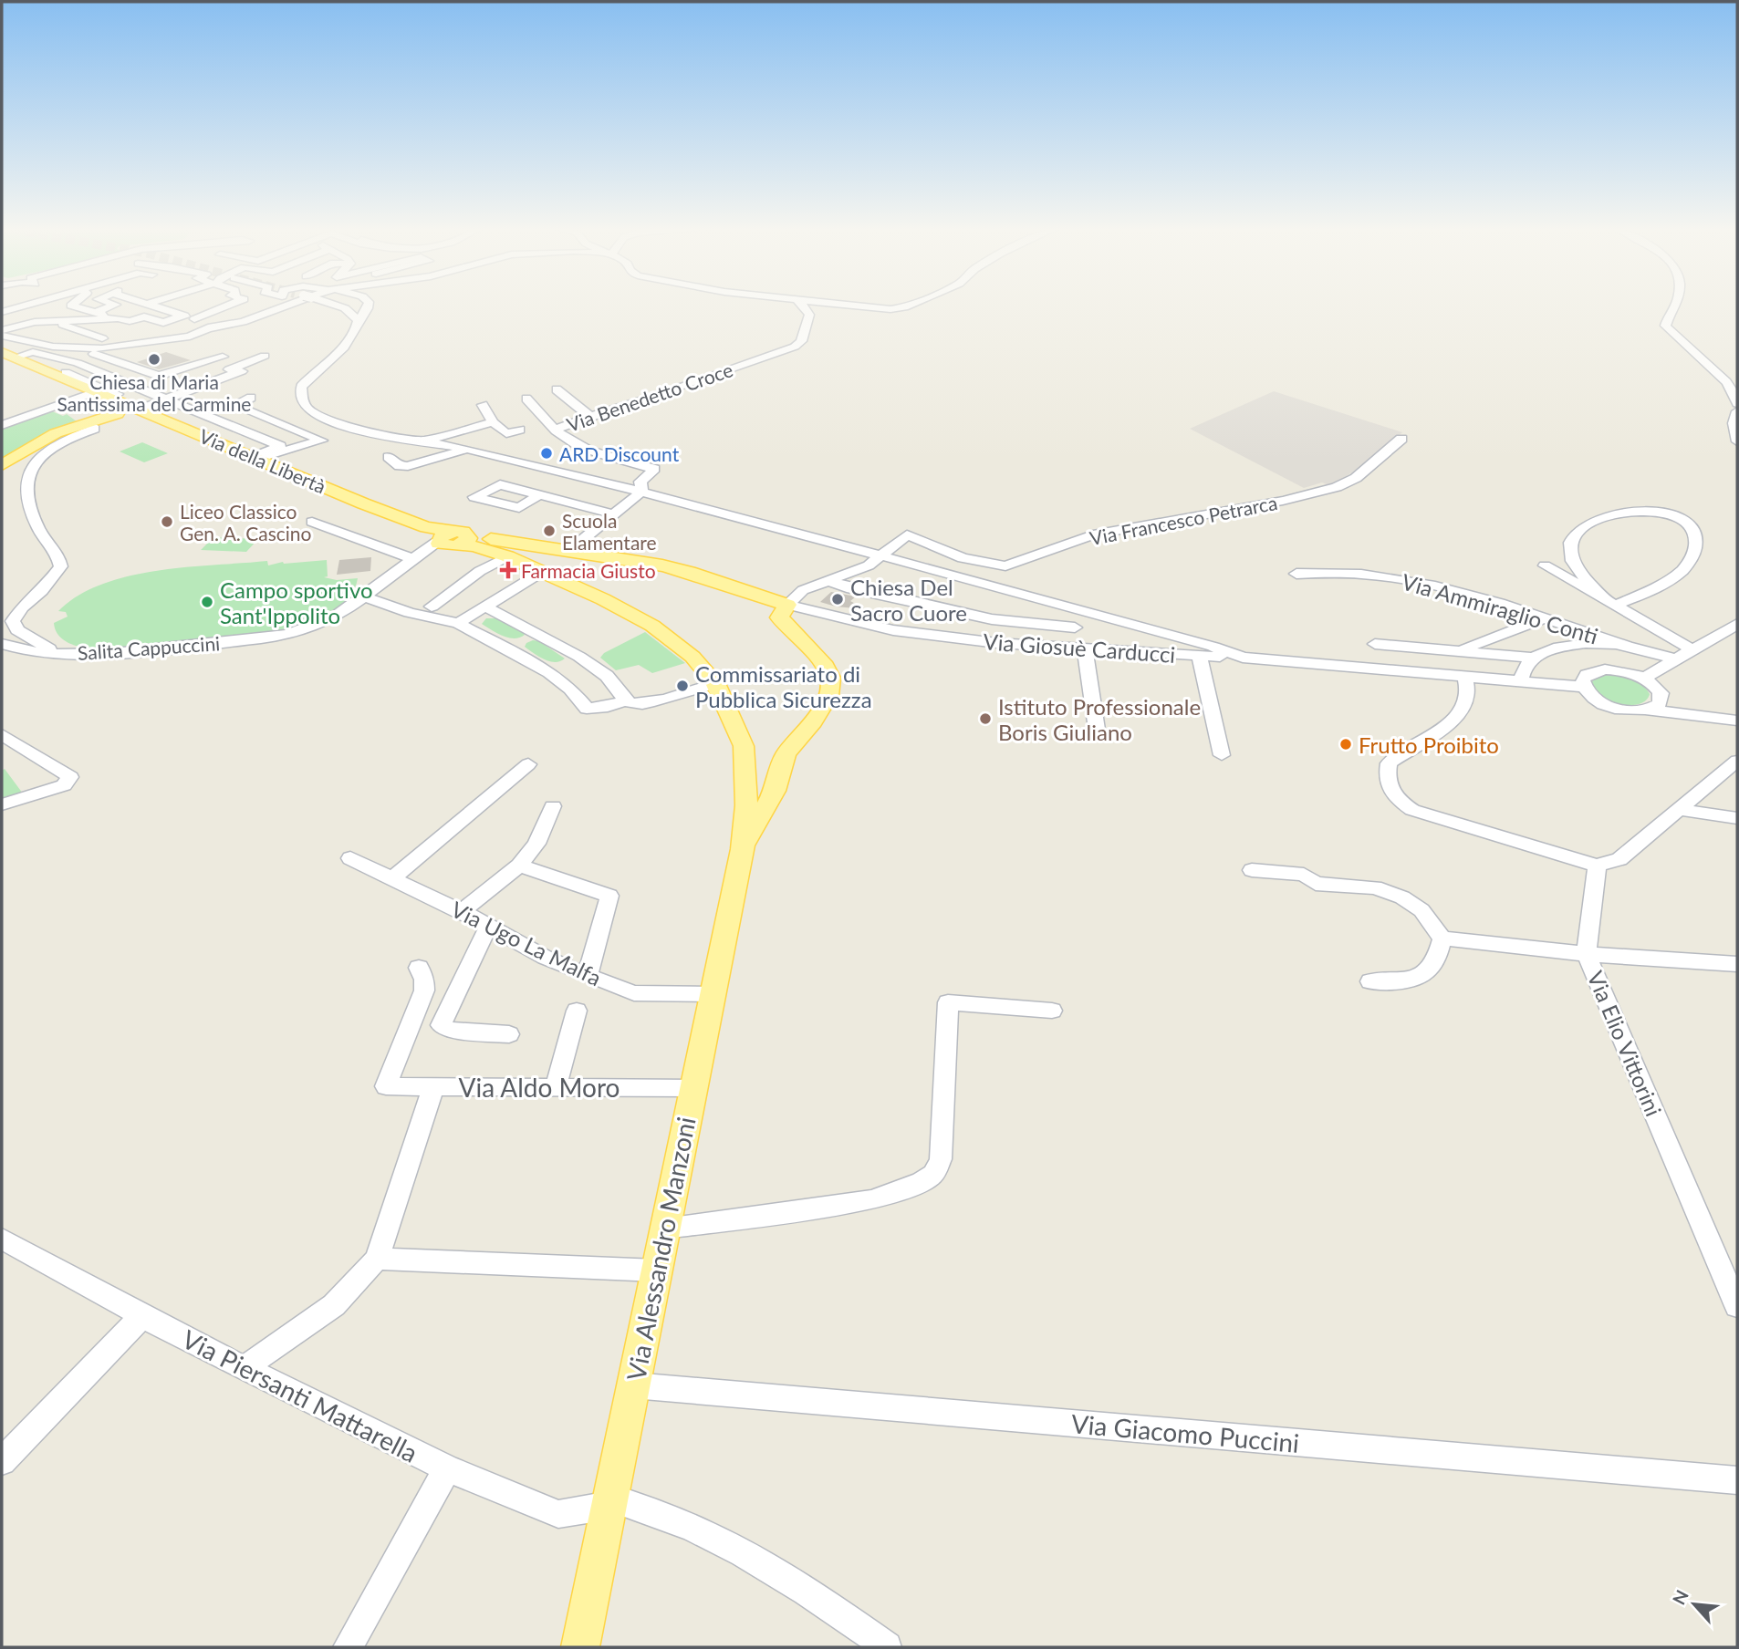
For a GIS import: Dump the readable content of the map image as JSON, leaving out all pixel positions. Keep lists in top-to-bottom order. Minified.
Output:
{"streets":{"main road":["Via della Libertà","Via Alessandro Manzoni"],"street":["Via Benedetto Croce","Via Francesco Petrarca","Via Ammiraglio Conti","Salita Cappuccini","Via Giosuè Carducci","Via Ugo La Malfa","Via Elio Vittorini","Via Aldo Moro","Via Piersanti Mattarella","Via Giacomo Puccini"]},"crossings":[["Via Francesco Petrarca","Via Giosuè Carducci"],["Via Ugo La Malfa","Via Alessandro Manzoni"],["Via Aldo Moro","Via Alessandro Manzoni"],["Via Alessandro Manzoni","Via Piersanti Mattarella"],["Via Alessandro Manzoni","Via Giacomo Puccini"]],"places":{"other":["Chiesa di Maria Santissima del Carmine","ARD Discount","Liceo Classico Gen. A. Cascino","Scuola Elamentare","Chiesa Del Sacro Cuore","Campo sportivo Sant'Ippolito","Commissariato di Pubblica Sicurezza","Istituto Professionale Boris Giuliano","Frutto Proibito"],"health":["Farmacia Giusto"]},"north":"top left"}
